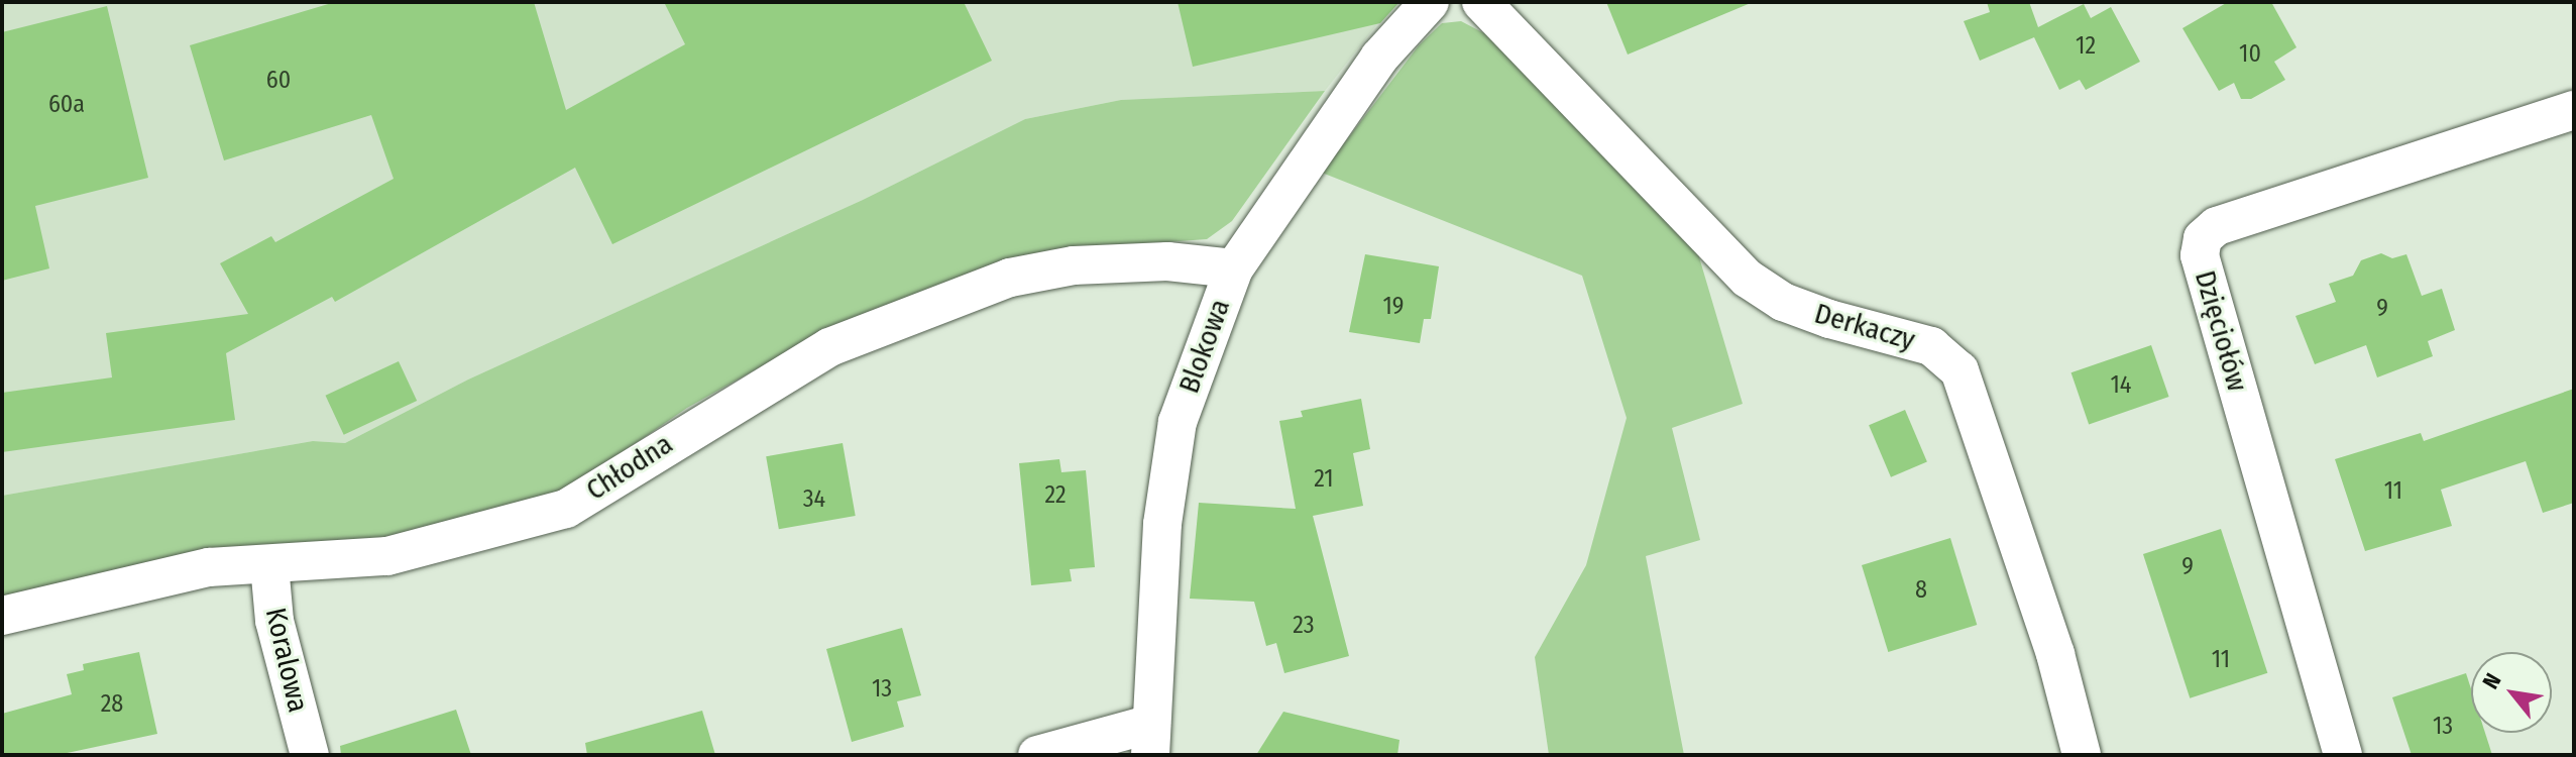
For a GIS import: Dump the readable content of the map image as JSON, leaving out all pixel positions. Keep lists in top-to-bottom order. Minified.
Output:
{"streets":{"street":["Derkaczy","Dzięciołów","Blokowa","Chłodna","Koralowa"]},"crossings":[["Blokowa","Chłodna"],["Chłodna","Koralowa"]],"house_numbers":["12","10","60","60a","19","9","14","21","11","22","34","9","8","23","11","13","28","13"],"north":"top left"}
